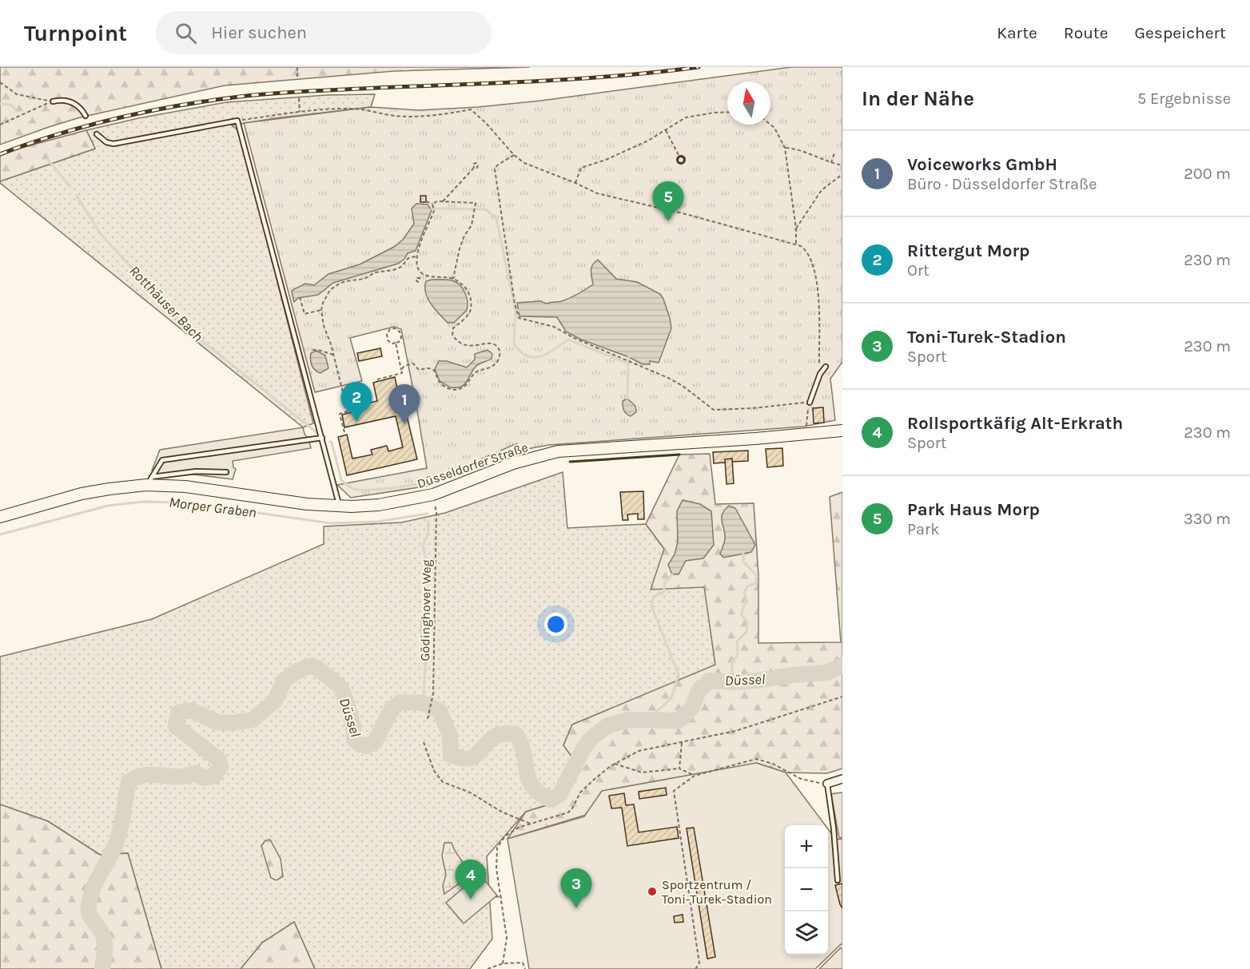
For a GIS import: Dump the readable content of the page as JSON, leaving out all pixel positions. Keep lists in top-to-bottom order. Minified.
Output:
{"streets":{"main road":["Düsseldorfer Straße"],"path":["Gödinghover Weg"]},"water":["Rotthäuser Bach","Morper Graben","Düssel"],"places":["Sportzentrum / Toni-Turek-Stadion"],"north":"top","page":{"header":"Turnpoint","search":"Hier suchen","nav":["Karte","Route","Gespeichert"],"heading":["In der Nähe","5 Ergebnisse"],"list":[{"mark":"1","name":"Voiceworks GmbH","note":"Büro · Düsseldorfer Straße","value":"200 m"},{"mark":"2","name":"Rittergut Morp","note":"Ort","value":"230 m"},{"mark":"3","name":"Toni-Turek-Stadion","note":"Sport","value":"230 m"},{"mark":"4","name":"Rollsportkäfig Alt-Erkrath","note":"Sport","value":"230 m"},{"mark":"5","name":"Park Haus Morp","note":"Park","value":"330 m"}],"pins":["5","2","1","4","3"],"map_buttons":["+","−"]}}
